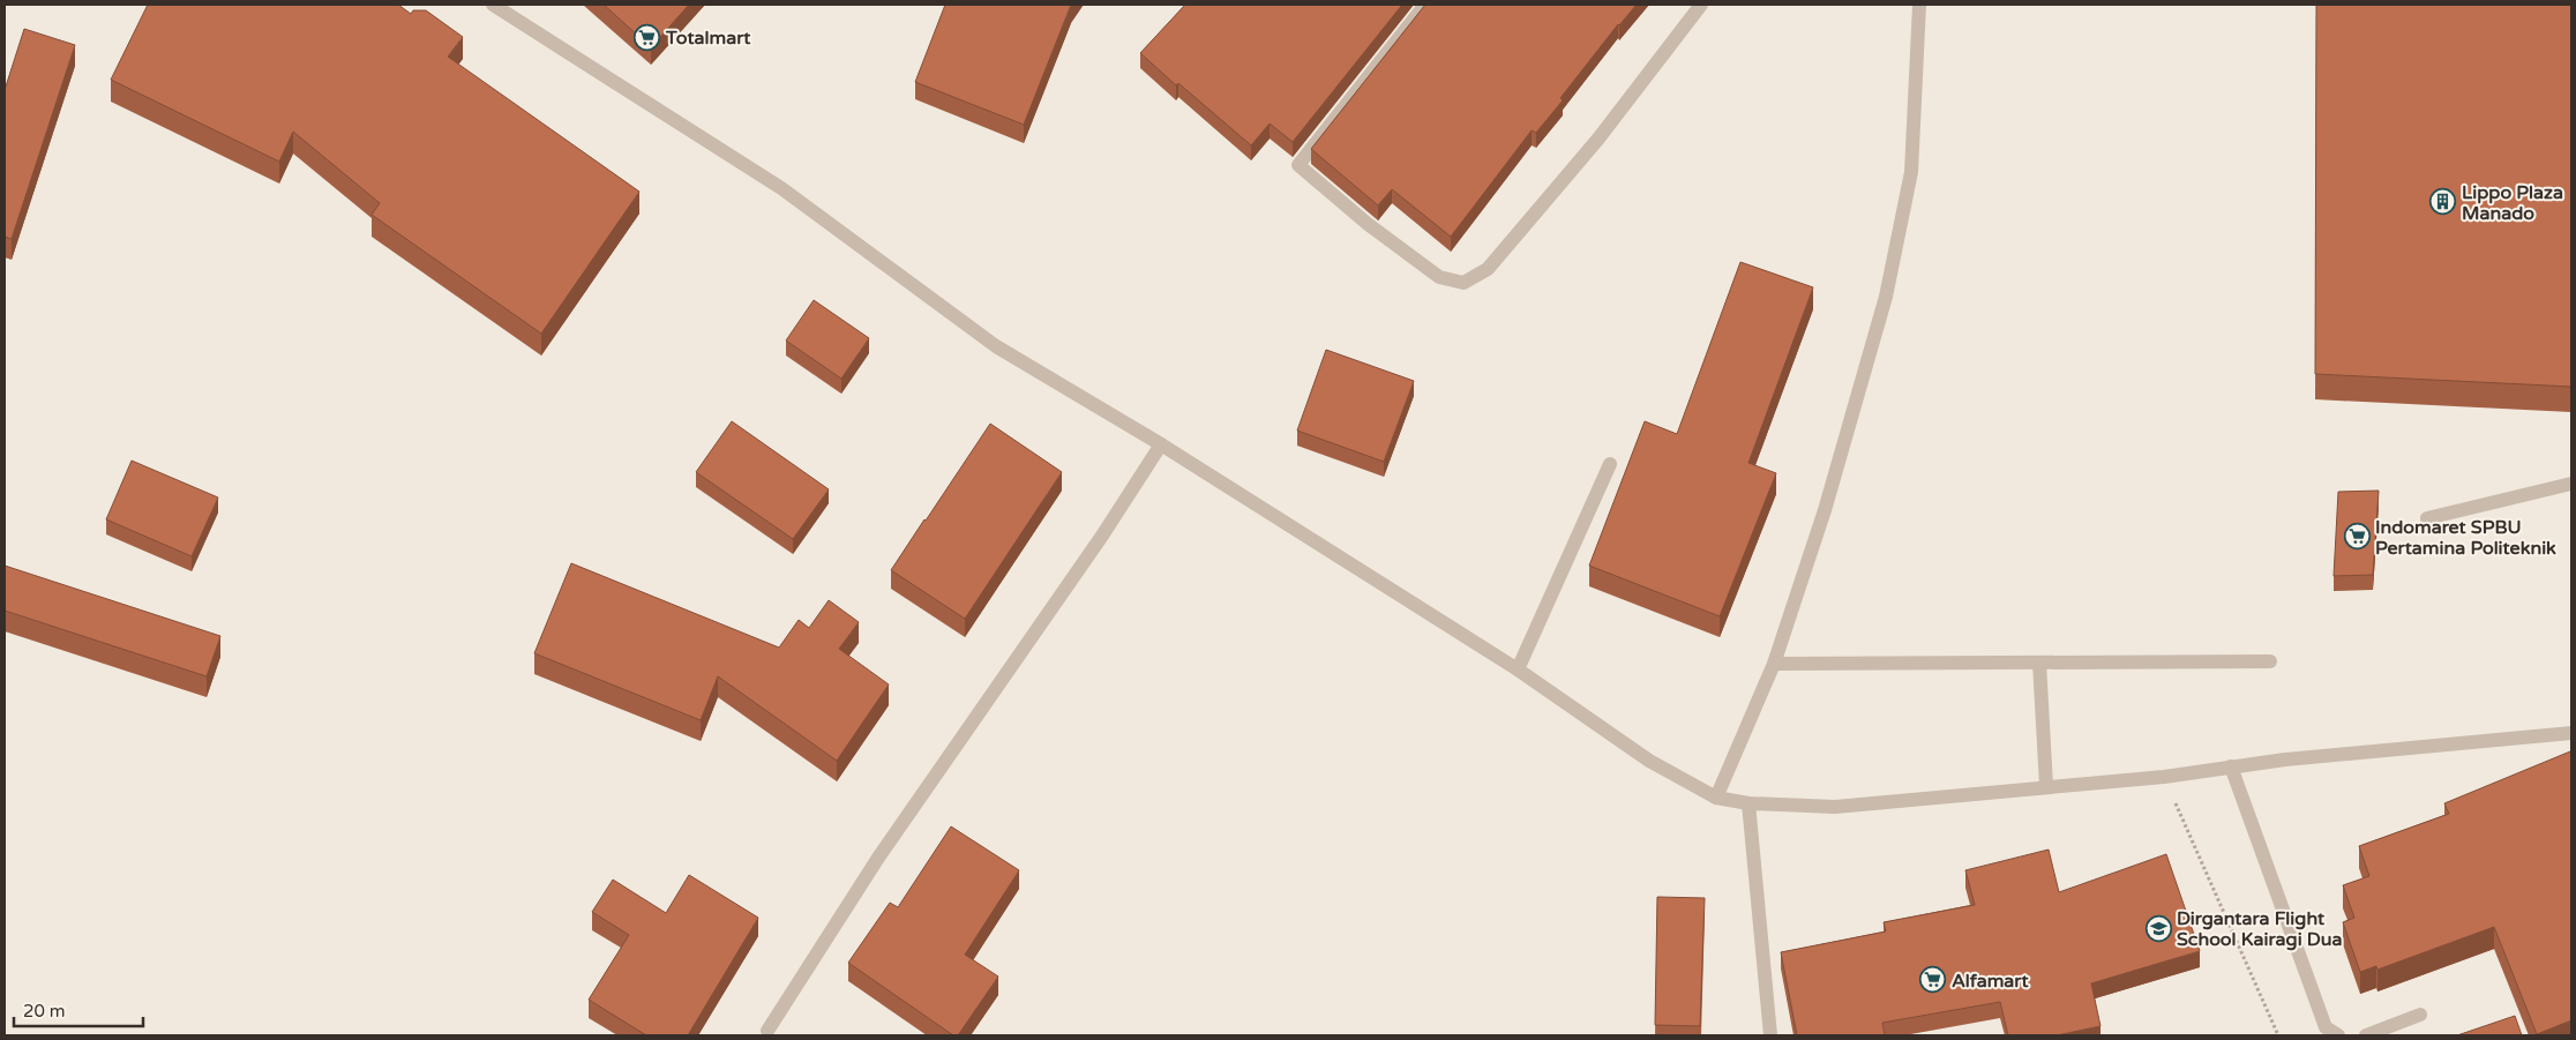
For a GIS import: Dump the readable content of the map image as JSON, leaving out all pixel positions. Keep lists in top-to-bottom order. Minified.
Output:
{"places":{"supermarket":["Totalmart","Indomaret SPBU Pertamina Politeknik","Alfamart"],"building":["Lippo Plaza Manado"],"school or university":["Dirgantara Flight School Kairagi Dua"]},"scale_bar":"20 m"}
